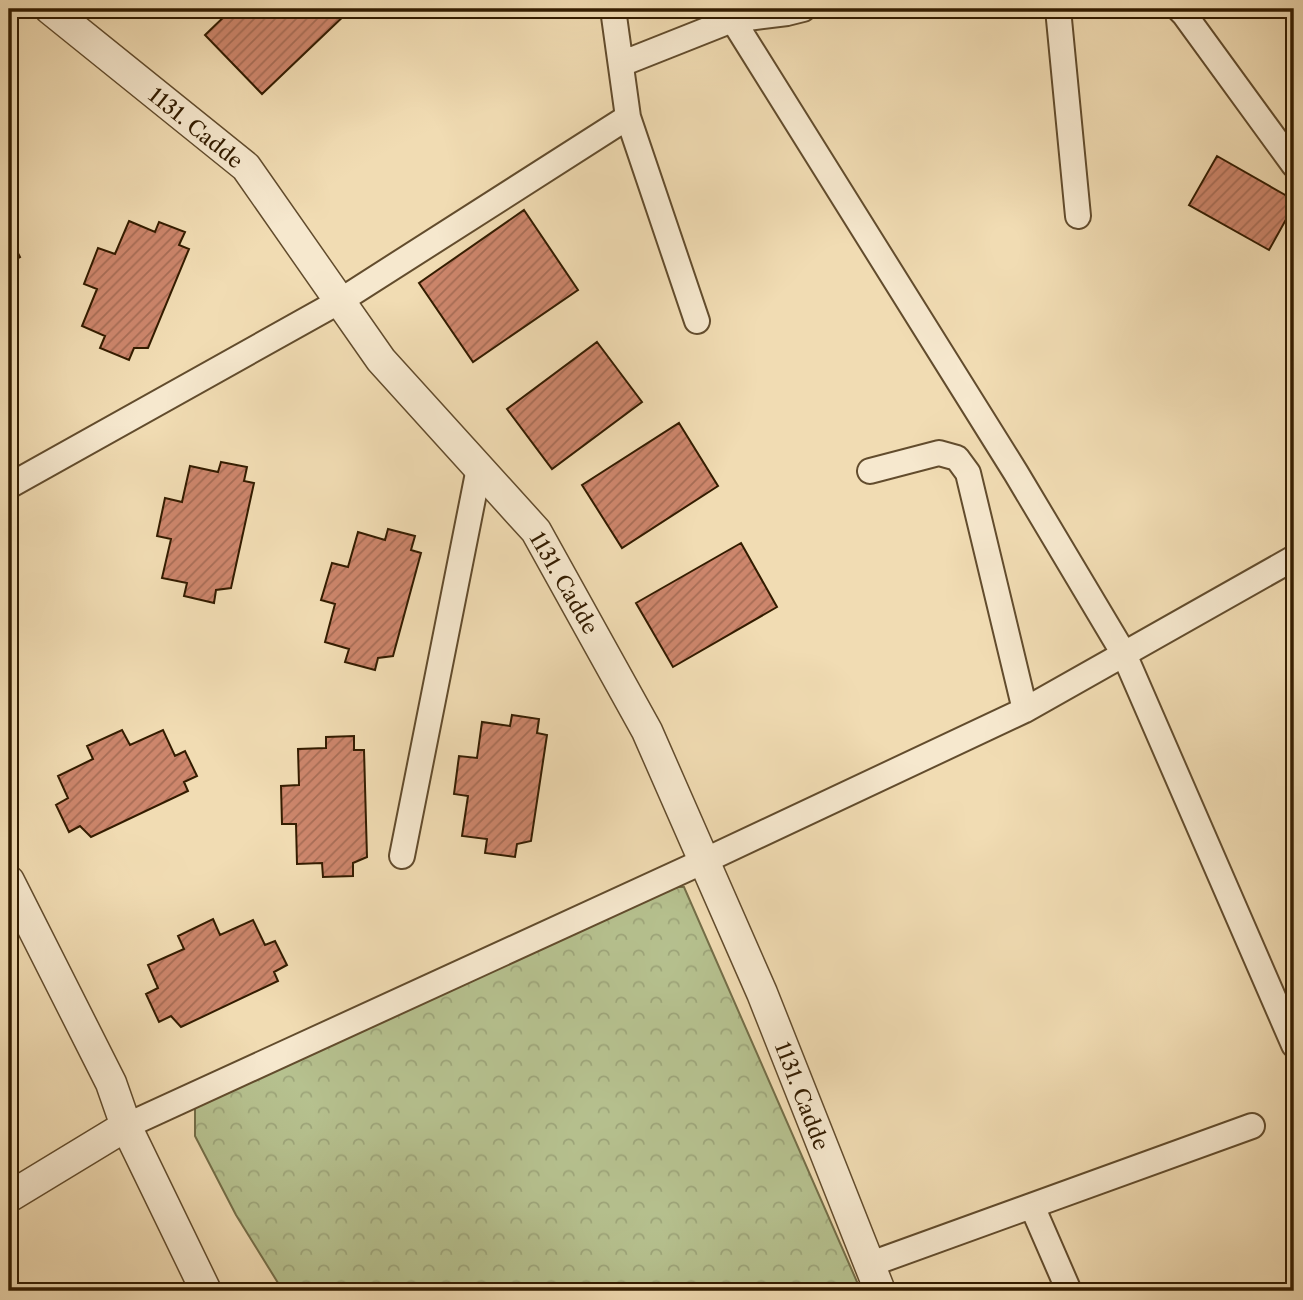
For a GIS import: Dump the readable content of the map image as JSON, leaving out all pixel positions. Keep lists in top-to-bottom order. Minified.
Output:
{"streets":{"street":["1131. Cadde"]}}
